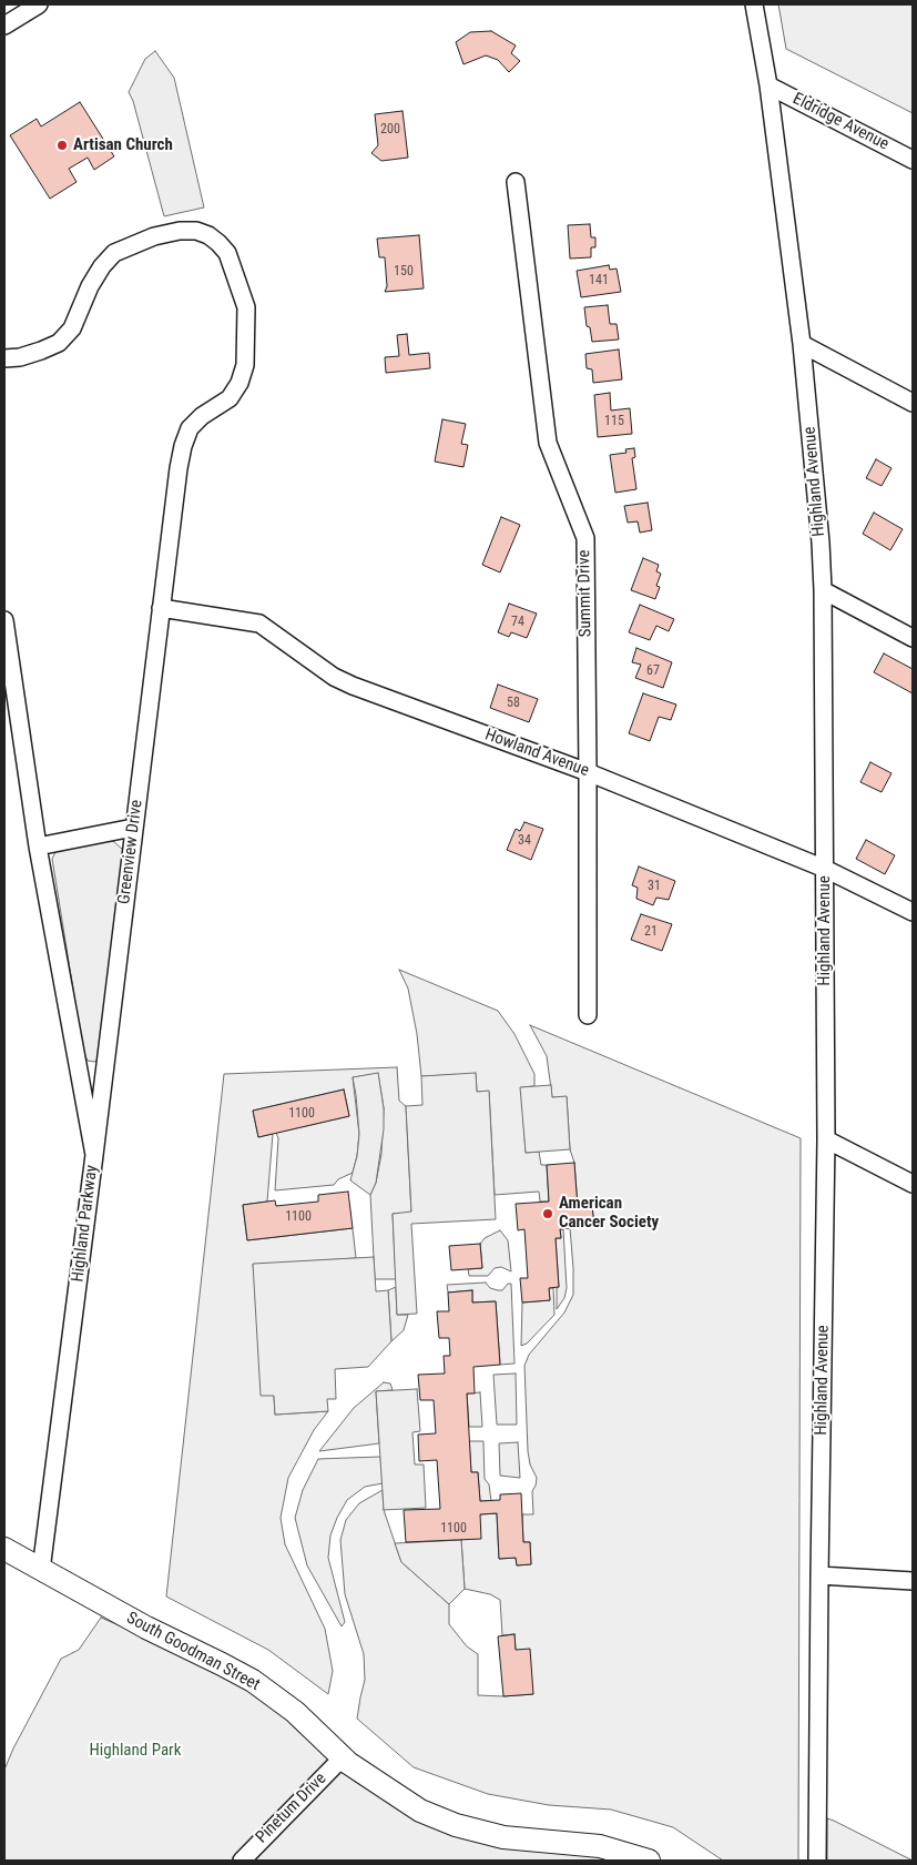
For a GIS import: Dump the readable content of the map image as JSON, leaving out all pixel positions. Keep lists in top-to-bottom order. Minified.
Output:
{"streets":{"main road":["South Goodman Street"],"street":["Eldridge Avenue","Highland Avenue","Summit Drive","Howland Avenue","Greenview Drive","Highland Parkway","Pinetum Drive"]},"crossings":[["Eldridge Avenue","Highland Avenue"],["Highland Avenue","Howland Avenue"],["Summit Drive","Howland Avenue"],["Howland Avenue","Greenview Drive"],["Greenview Drive","Highland Parkway"],["Highland Parkway","South Goodman Street"],["South Goodman Street","Pinetum Drive"]],"parks":["Highland Park"],"places":["Artisan Church","American Cancer Society"],"house_numbers":["200","150","141","115","74","67","58","34","31","21","1100","1100","1100"]}
